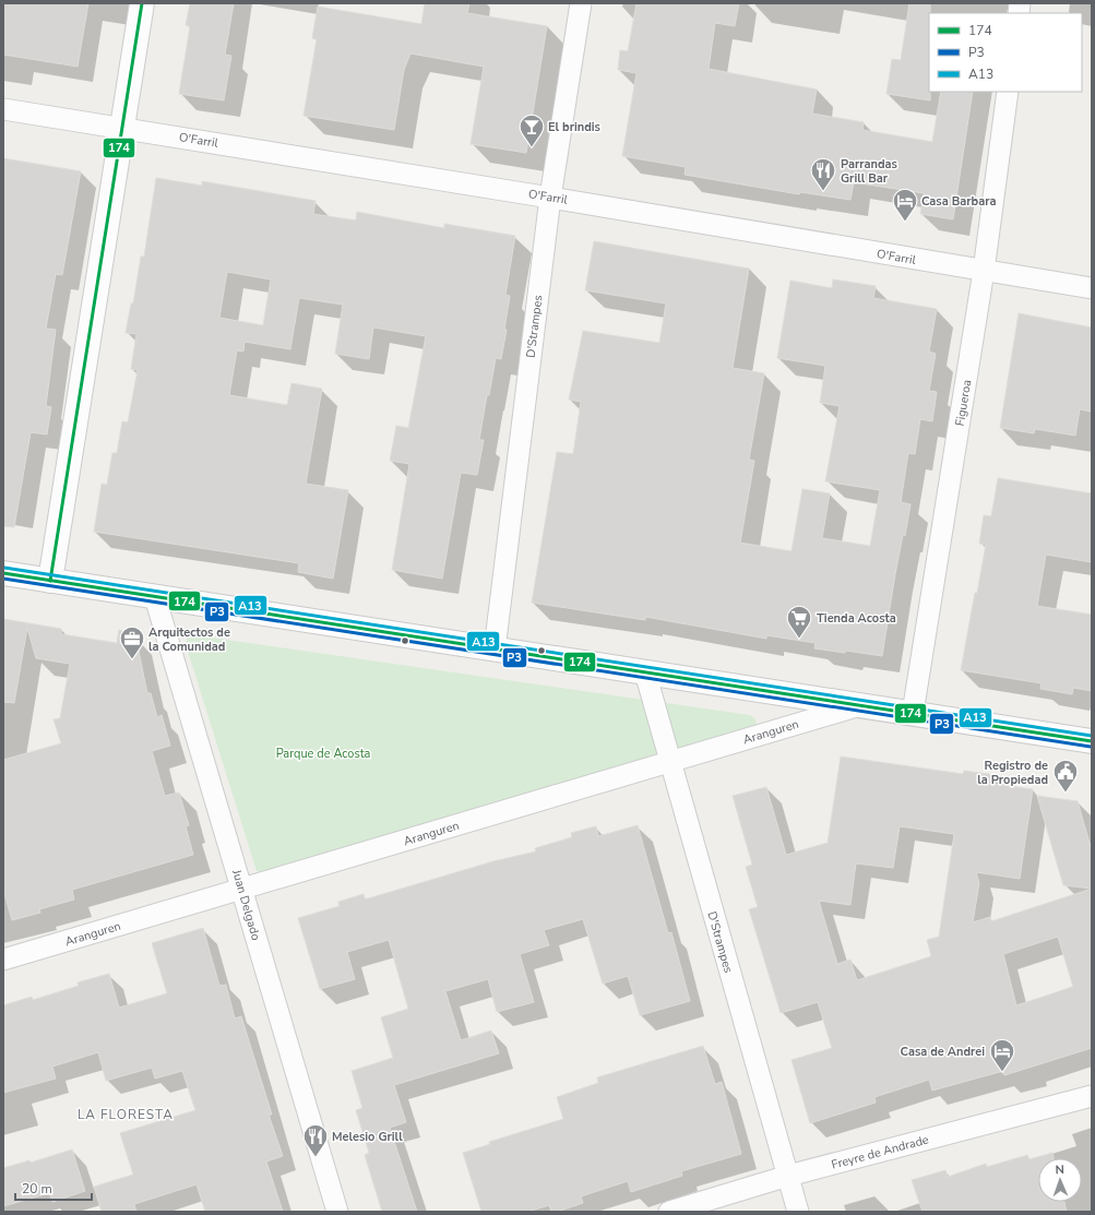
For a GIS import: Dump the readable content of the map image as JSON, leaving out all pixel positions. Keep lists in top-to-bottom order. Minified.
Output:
{"streets":{"street":["O'Farril","D'Strampes","Figueroa","Aranguren","Juan Delgado","Freyre de Andrade"]},"crossings":[["O'Farril","D'Strampes"],["O'Farril","Figueroa"],["D'Strampes","Aranguren"],["D'Strampes","Freyre de Andrade"],["Aranguren","Juan Delgado"]],"districts":["LA FLORESTA"],"parks":["Parque de Acosta"],"places":{"bar":["El brindis"],"restaurant":["Parrandas Grill Bar","Melesio Grill"],"hotel":["Casa Barbara","Casa de Andrei"],"supermarket":["Tienda Acosta"],"office":["Arquitectos de la Comunidad"],"public building":["Registro de la Propiedad"]},"lines":["transit line 174","transit line A13","transit line P3"],"legend":["174","P3","A13"],"scale_bar":"20 m","north":"top"}
